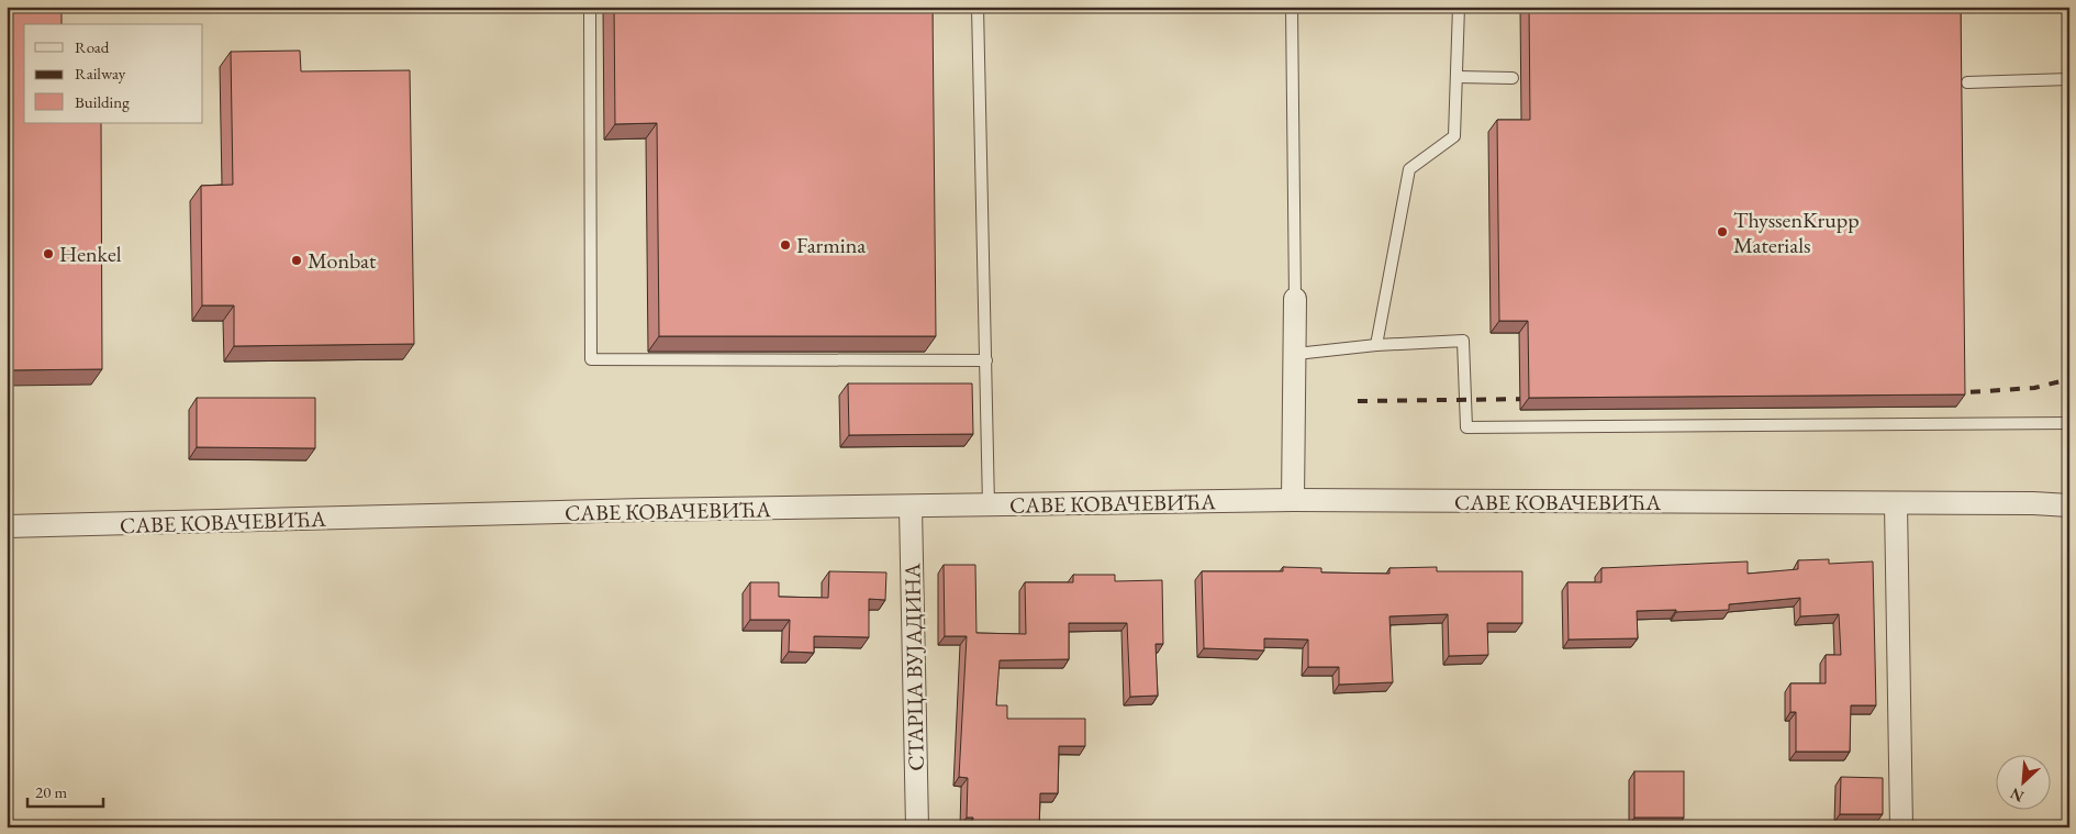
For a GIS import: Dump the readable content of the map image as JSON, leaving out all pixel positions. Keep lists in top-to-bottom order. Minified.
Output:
{"streets":{"street":["САВЕ КОВАЧЕВИЋА","СТАРЦА ВУЈАДИНА"]},"crossings":[["САВЕ КОВАЧЕВИЋА","СТАРЦА ВУЈАДИНА"]],"places":["ThyssenKrupp Materials","Farmina","Henkel","Monbat"],"legend":["Road","Railway","Building"],"scale_bar":"20 m","north":"bottom left"}
